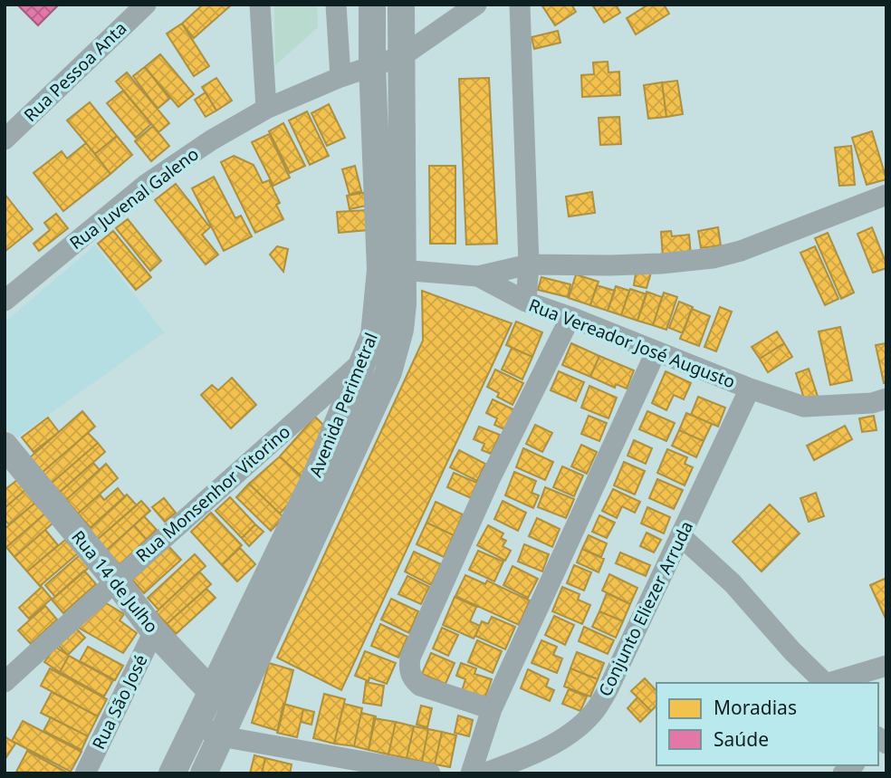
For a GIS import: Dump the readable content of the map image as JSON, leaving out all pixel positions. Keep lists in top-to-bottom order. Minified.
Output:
{"streets":{"street":["Rua Pessoa Anta","Rua Juvenal Galeno","Rua Vereador José Augusto","Avenida Perimetral","Rua Monsenhor Vitorino","Rua 14 de Julho","Conjunto Eliezer Arruda","Rua São José"]},"crossings":[["Rua Juvenal Galeno","Avenida Perimetral"],["Rua Vereador José Augusto","Avenida Perimetral"],["Rua Vereador José Augusto","Conjunto Eliezer Arruda"],["Avenida Perimetral","Rua Monsenhor Vitorino"],["Avenida Perimetral","Rua 14 de Julho"],["Rua Monsenhor Vitorino","Rua 14 de Julho"],["Rua 14 de Julho","Rua São José"]],"legend":["Moradias","Saúde"]}
